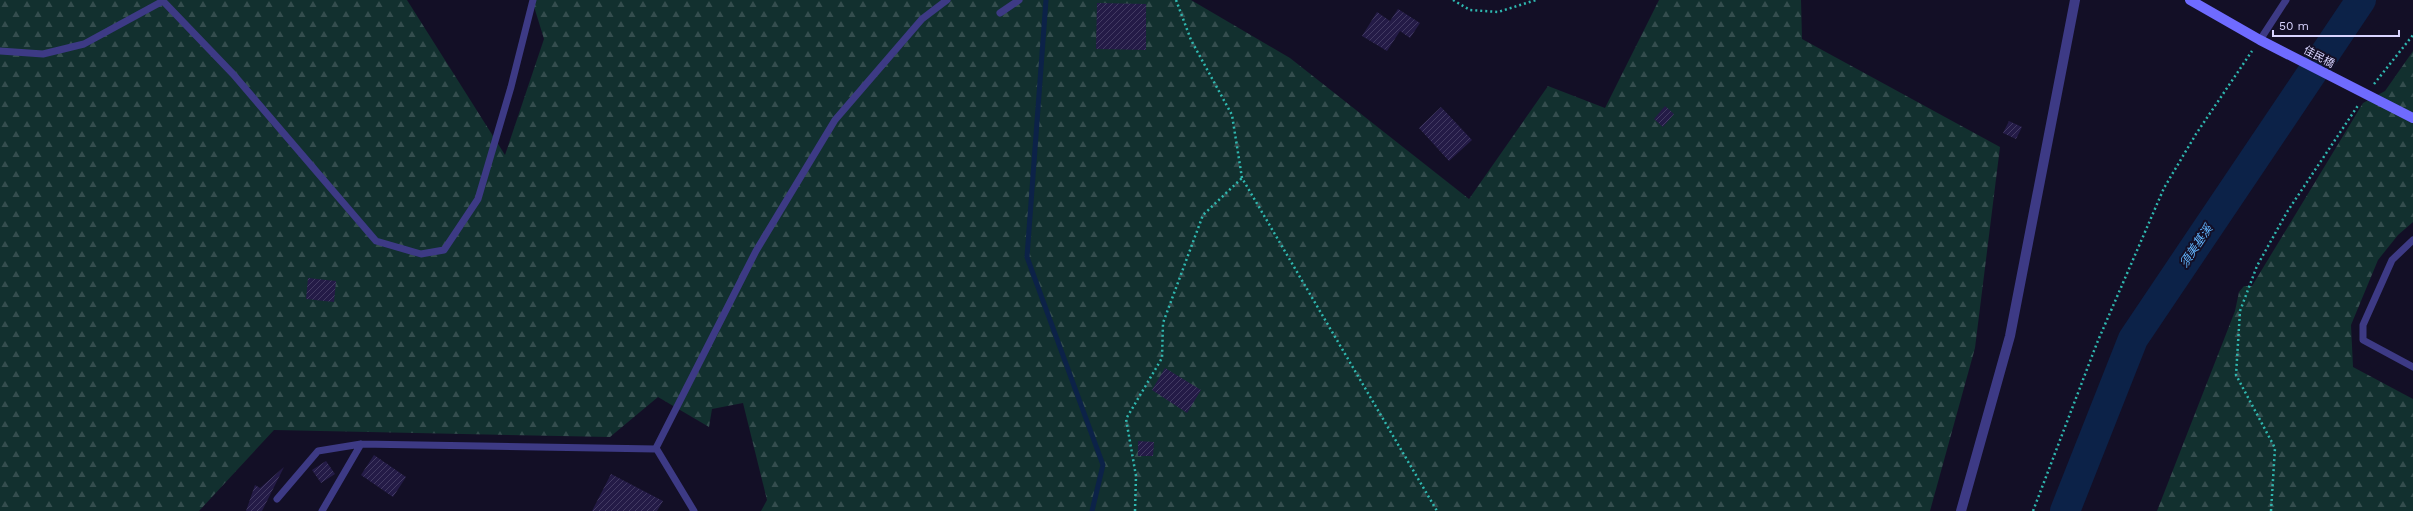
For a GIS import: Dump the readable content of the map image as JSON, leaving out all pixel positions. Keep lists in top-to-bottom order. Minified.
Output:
{"streets":{"street":["佳民橋"]},"water":["須美基溪"],"scale_bar":"50 m"}
